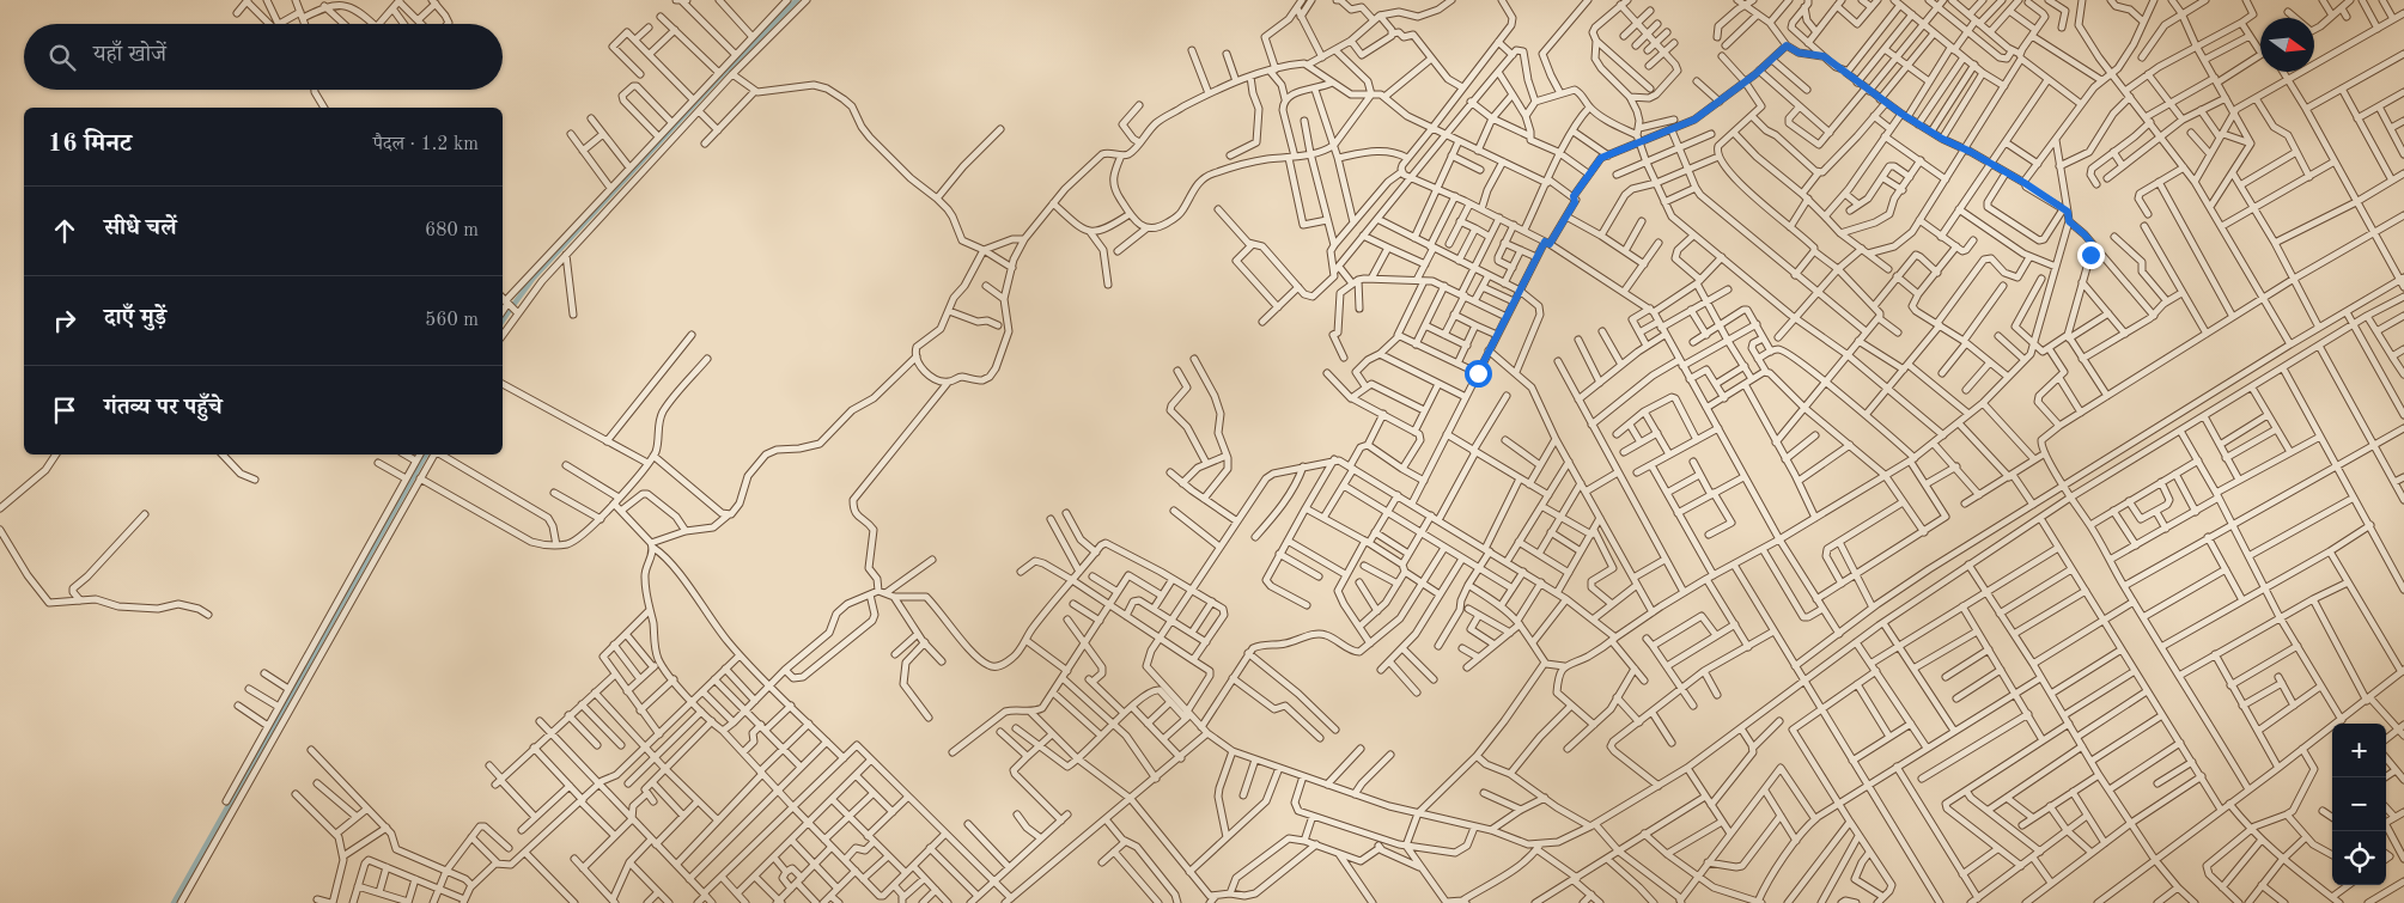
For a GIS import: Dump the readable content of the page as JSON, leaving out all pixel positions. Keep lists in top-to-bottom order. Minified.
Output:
{"north":"right","page":{"search":"यहाँ खोजें","heading":["16 मिनट","पैदल · 1.2 km"],"list":[["सीधे चलें","680 m"],["दाएँ मुड़ें","560 m"],"गंतव्य पर पहुँचे"],"map_buttons":["+","−"]}}
